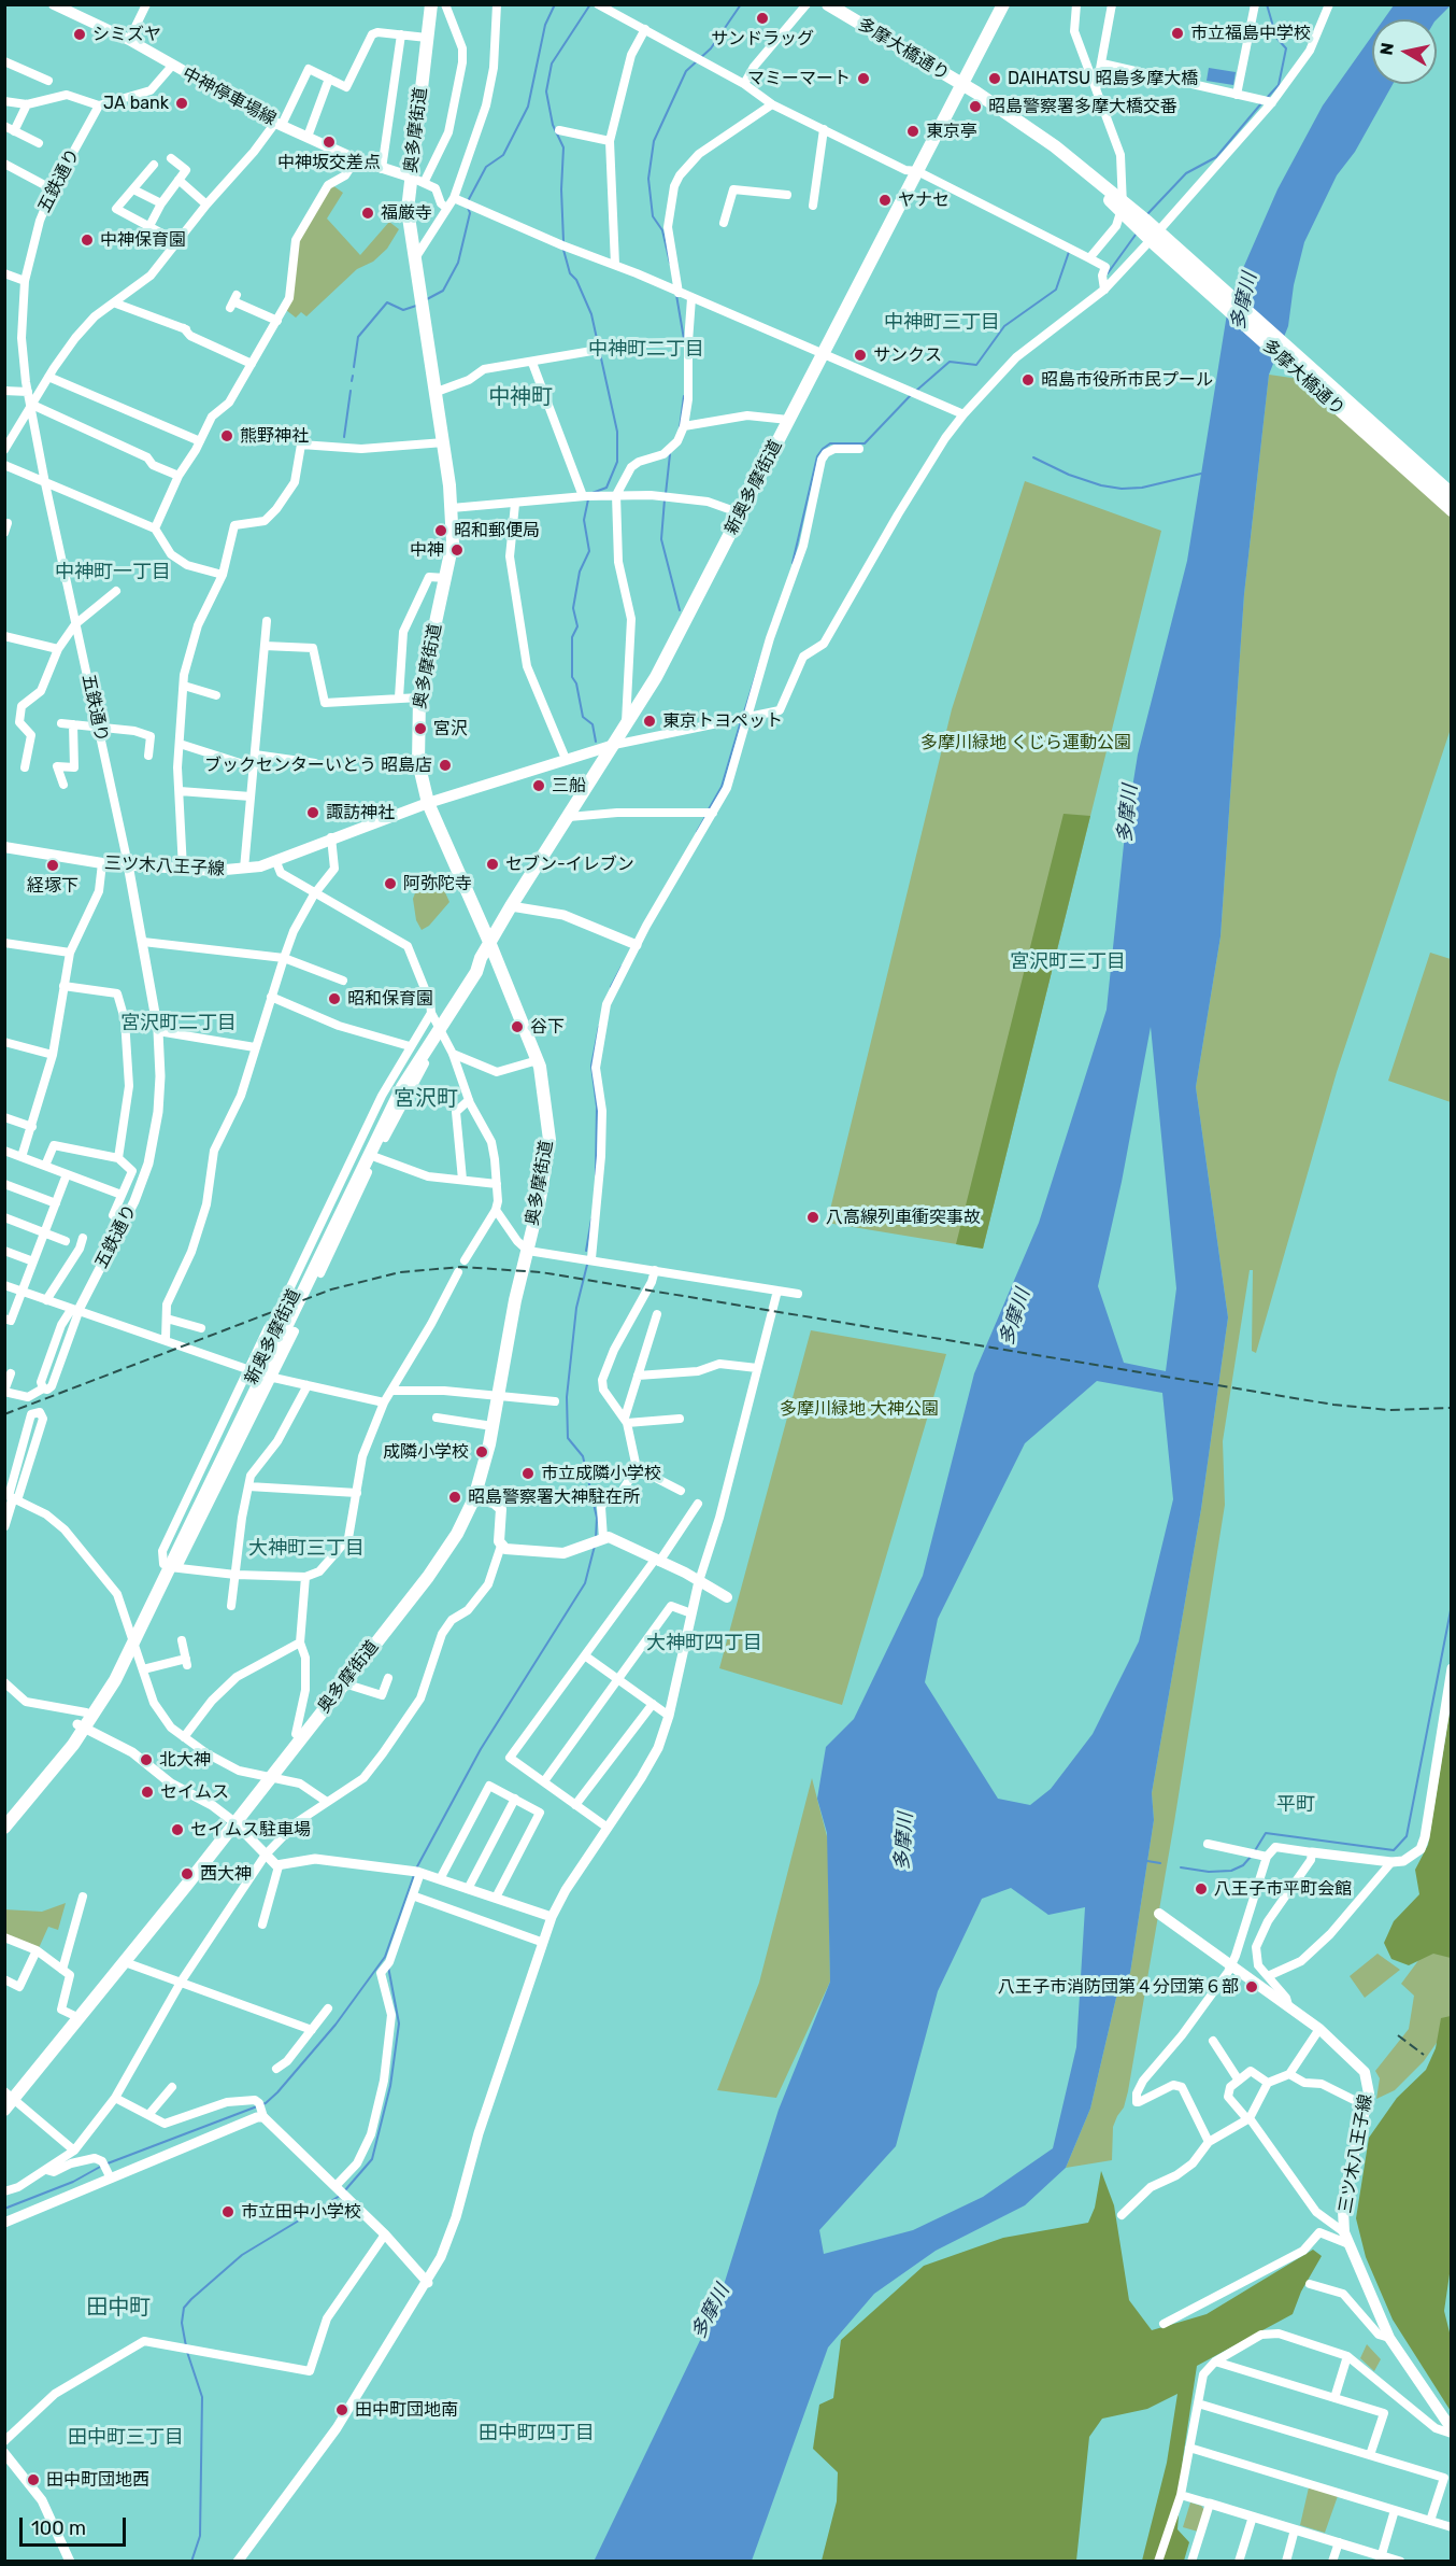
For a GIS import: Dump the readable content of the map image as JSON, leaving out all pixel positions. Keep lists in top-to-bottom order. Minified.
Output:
{"streets":{"main road":["多摩大橋通り","中神停車場線","奥多摩街道","新奥多摩街道","三ツ木八王子線"],"street":["五鉄通り"]},"crossings":[["多摩大橋通り","新奥多摩街道"],["中神停車場線","奥多摩街道"],["奥多摩街道","新奥多摩街道"],["奥多摩街道","三ツ木八王子線"],["五鉄通り","三ツ木八王子線"],["新奥多摩街道","三ツ木八王子線"]],"districts":["中神町三丁目","中神町二丁目","中神町","中神町一丁目","宮沢町三丁目","宮沢町二丁目","宮沢町","大神町三丁目","大神町四丁目","平町","田中町","田中町四丁目","田中町三丁目"],"water":["多摩川"],"parks":["多摩川緑地 くじら運動公園","多摩川緑地 大神公園"],"places":["サンドラッグ","市立福島中学校","シミズヤ","マミーマート","DAIHATSU 昭島多摩大橋","JA bank","昭島警察署多摩大橋交番","東京亭","中神坂交差点","ヤナセ","福厳寺","中神保育園","サンクス","昭島市役所市民プール","熊野神社","昭和郵便局","中神","東京トヨペット","宮沢","ブックセンターいとう 昭島店","三船","諏訪神社","セブン-イレブン","経塚下","阿弥陀寺","昭和保育園","谷下","八高線列車衝突事故","成隣小学校","市立成隣小学校","昭島警察署大神駐在所","北大神","セイムス","セイムス駐車場","西大神","八王子市平町会館","八王子市消防団第４分団第６部","市立田中小学校","田中町団地南","田中町団地西"],"scale_bar":"100 m","north":"left"}
